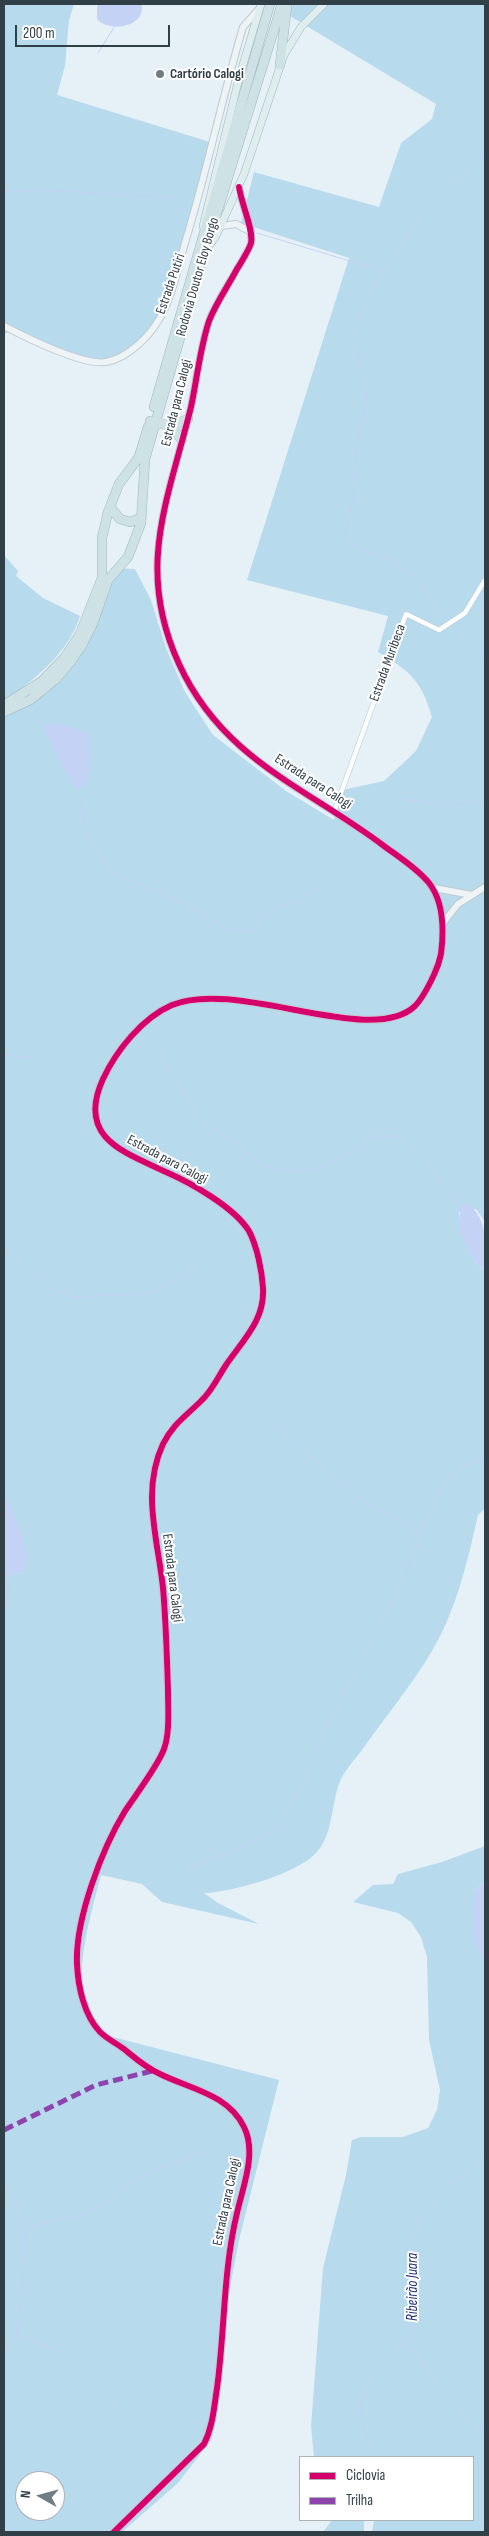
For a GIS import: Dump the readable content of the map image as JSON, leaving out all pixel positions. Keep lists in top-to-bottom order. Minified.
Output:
{"streets":{"highway":["Rodovia Doutor Eloy Borgo"],"street":["Estrada Putiri","Estrada para Calogi","Estrada Muribeca"]},"crossings":[["Estrada para Calogi","Estrada Muribeca"]],"water":["Ribeirão Juara"],"places":["Cartório Calogi"],"legend":["Ciclovia","Trilha"],"scale_bar":"200 m","north":"left"}
